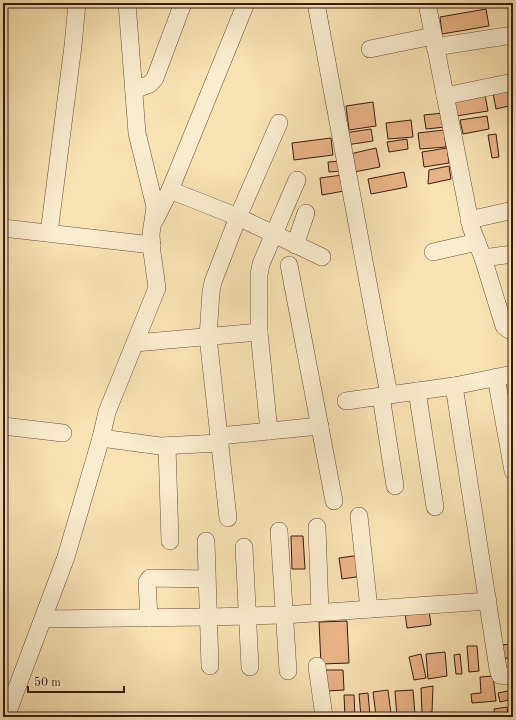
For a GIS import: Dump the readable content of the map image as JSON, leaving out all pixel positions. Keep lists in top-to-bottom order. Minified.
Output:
{"scale_bar":"50 m"}
